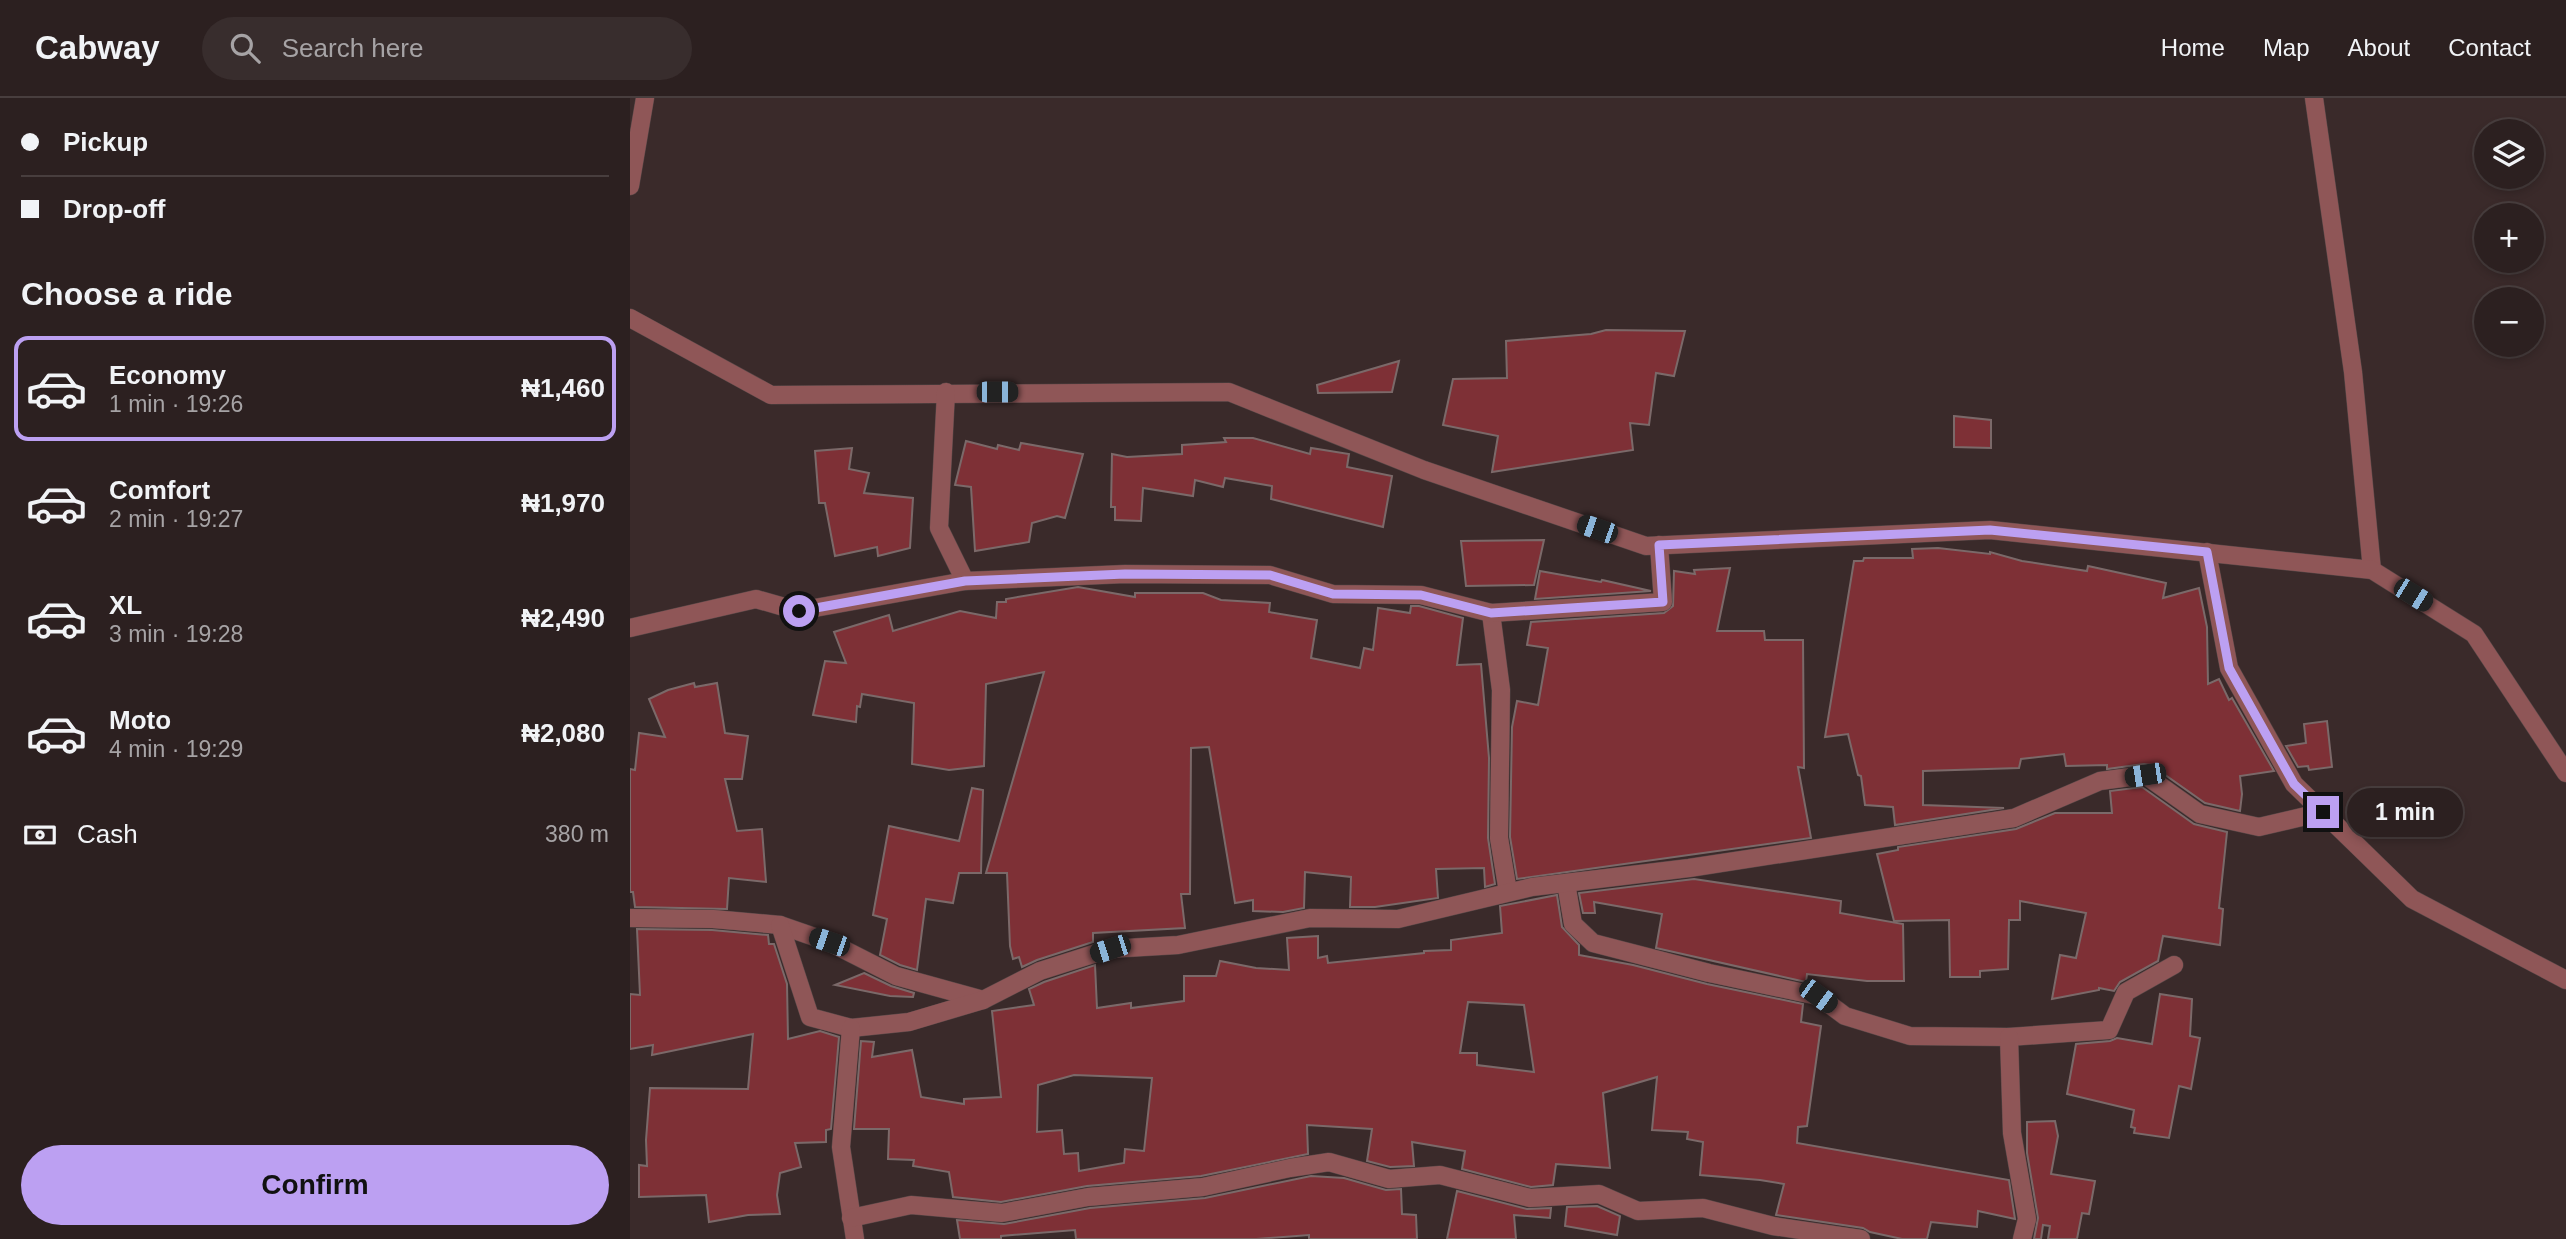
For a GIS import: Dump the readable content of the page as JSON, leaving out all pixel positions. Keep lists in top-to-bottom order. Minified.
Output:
{"page":{"header":"Cabway","search":"Search here","nav":["Home","Map","About","Contact"],"banner":["Pickup","Drop-off"],"map_buttons":["+","−"],"heading":"Choose a ride","list":[{"name":"Economy","note":"1 min · 19:26","value":"₦1,460"},{"name":"Comfort","note":"2 min · 19:27","value":"₦1,970"},{"name":"XL","note":"3 min · 19:28","value":"₦2,490"},{"name":"Moto","note":"4 min · 19:29","value":"₦2,080"}],"bubble":"1 min","pay":["Cash","380 m"],"buttons":"Confirm"}}
